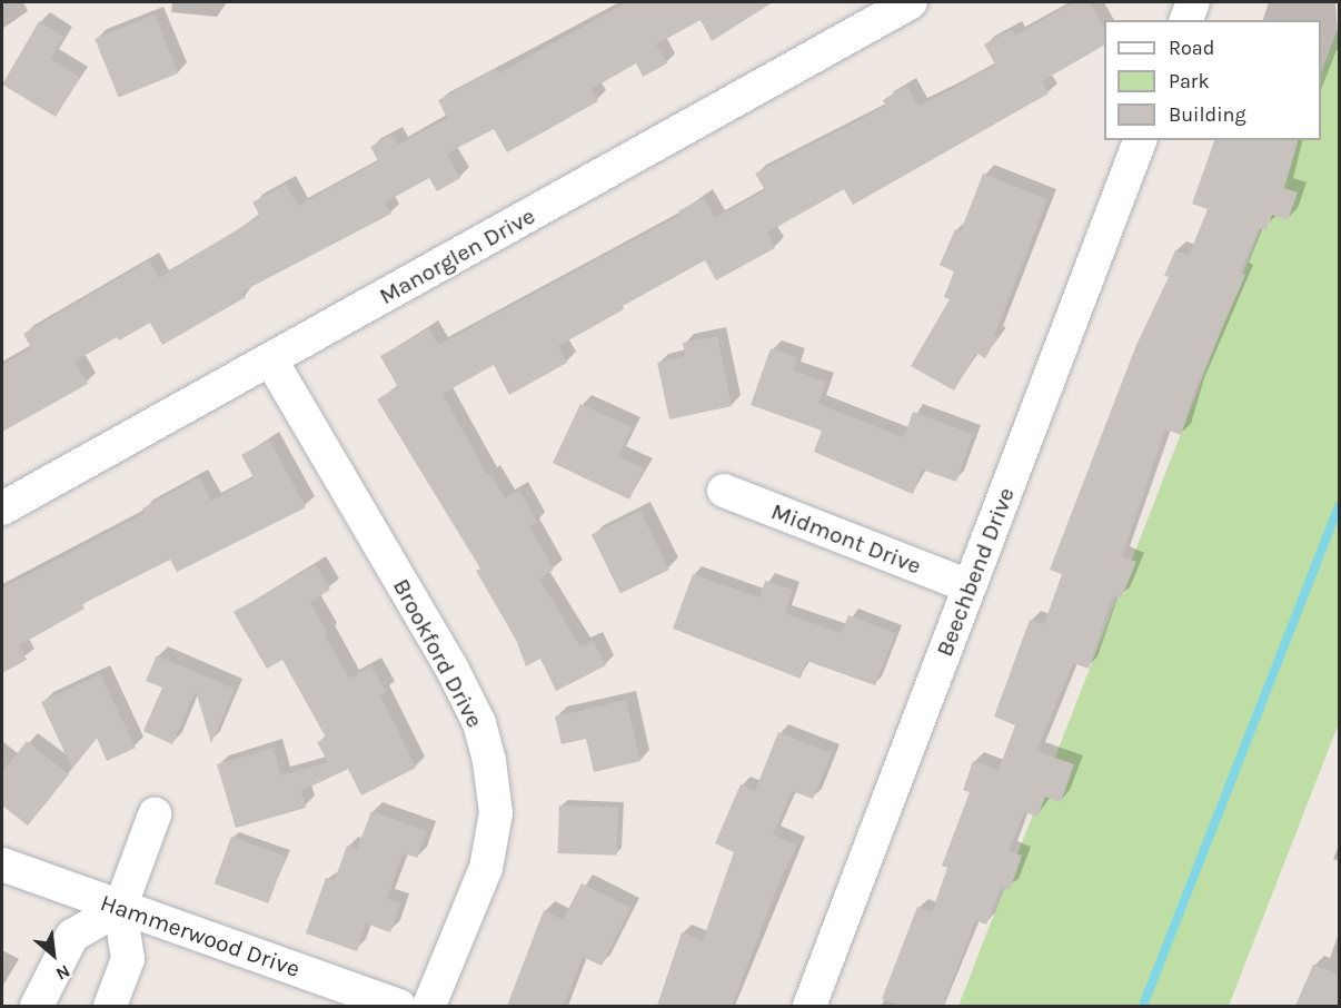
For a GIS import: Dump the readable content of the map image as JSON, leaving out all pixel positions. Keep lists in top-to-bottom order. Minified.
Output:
{"streets":{"street":["Manorglen Drive","Midmont Drive","Beechbend Drive","Brookford Drive","Hammerwood Drive"]},"crossings":[["Manorglen Drive","Brookford Drive"],["Midmont Drive","Beechbend Drive"]],"legend":["Road","Park","Building"],"north":"bottom right"}
